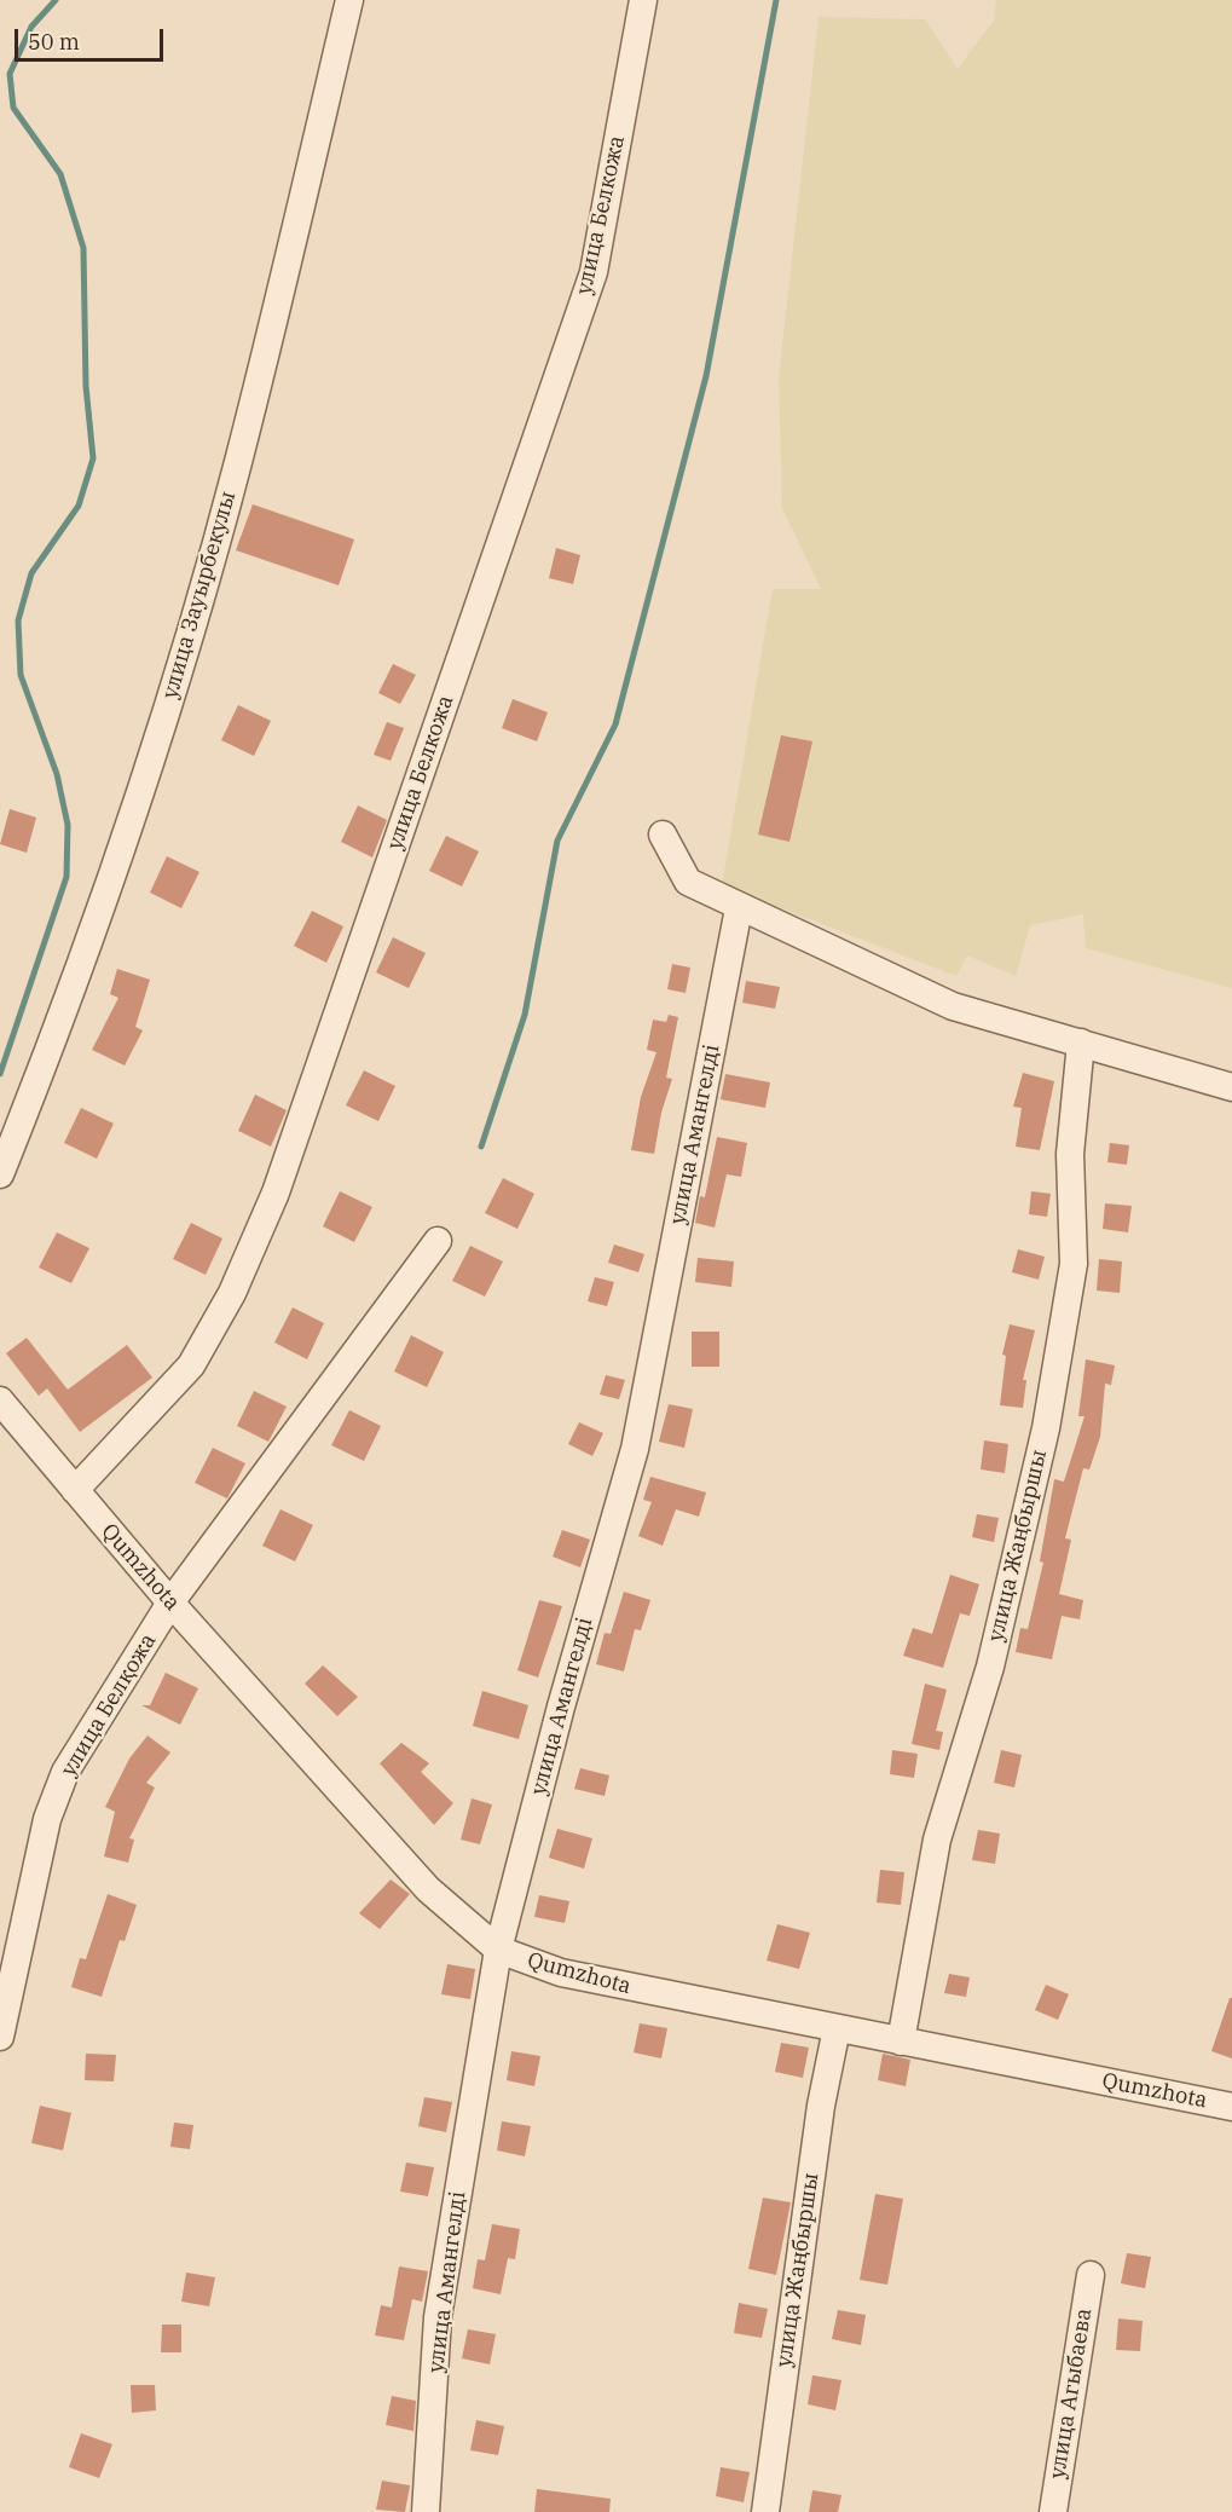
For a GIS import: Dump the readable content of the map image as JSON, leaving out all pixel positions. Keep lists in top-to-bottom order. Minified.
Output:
{"streets":{"street":["улица Белкожа","улица Зауырбекулы","улица Амангелді","улица Жаңбыршы","Qumzhota","улица Белқожа","улица Агыбаева"]},"crossings":[["улица Белкожа","Qumzhota"],["улица Амангелді","Qumzhota"],["улица Жаңбыршы","Qumzhota"],["Qumzhota","улица Белқожа"]],"scale_bar":"50 m"}
